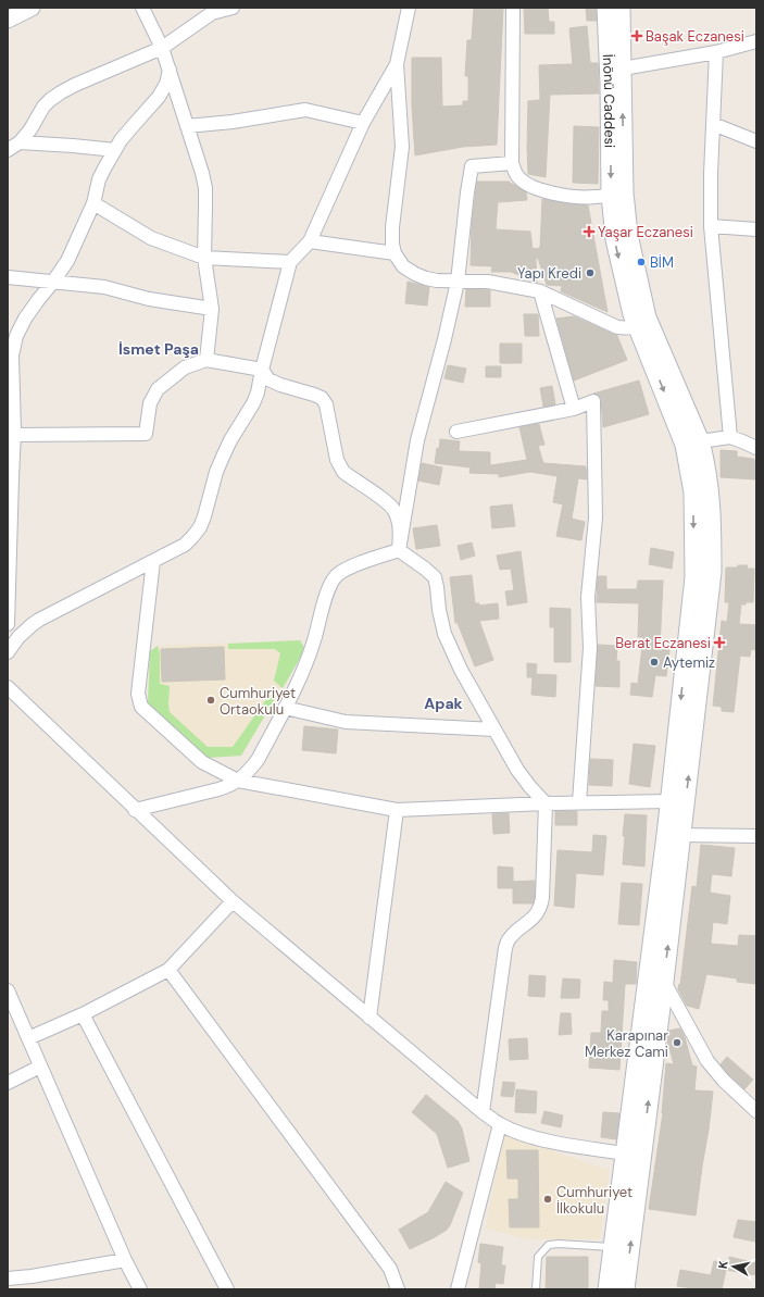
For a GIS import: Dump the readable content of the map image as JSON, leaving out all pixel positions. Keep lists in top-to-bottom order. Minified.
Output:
{"streets":{"main road":["İnönü Caddesi"]},"districts":["İsmet Paşa","Apak"],"places":{"health":["Başak Eczanesi","Yaşar Eczanesi","Berat Eczanesi"],"other":["BİM","Yapı Kredi","Aytemiz","Cumhuriyet Ortaokulu","Karapınar Merkez Cami","Cumhuriyet İlkokulu"]},"north":"left"}
